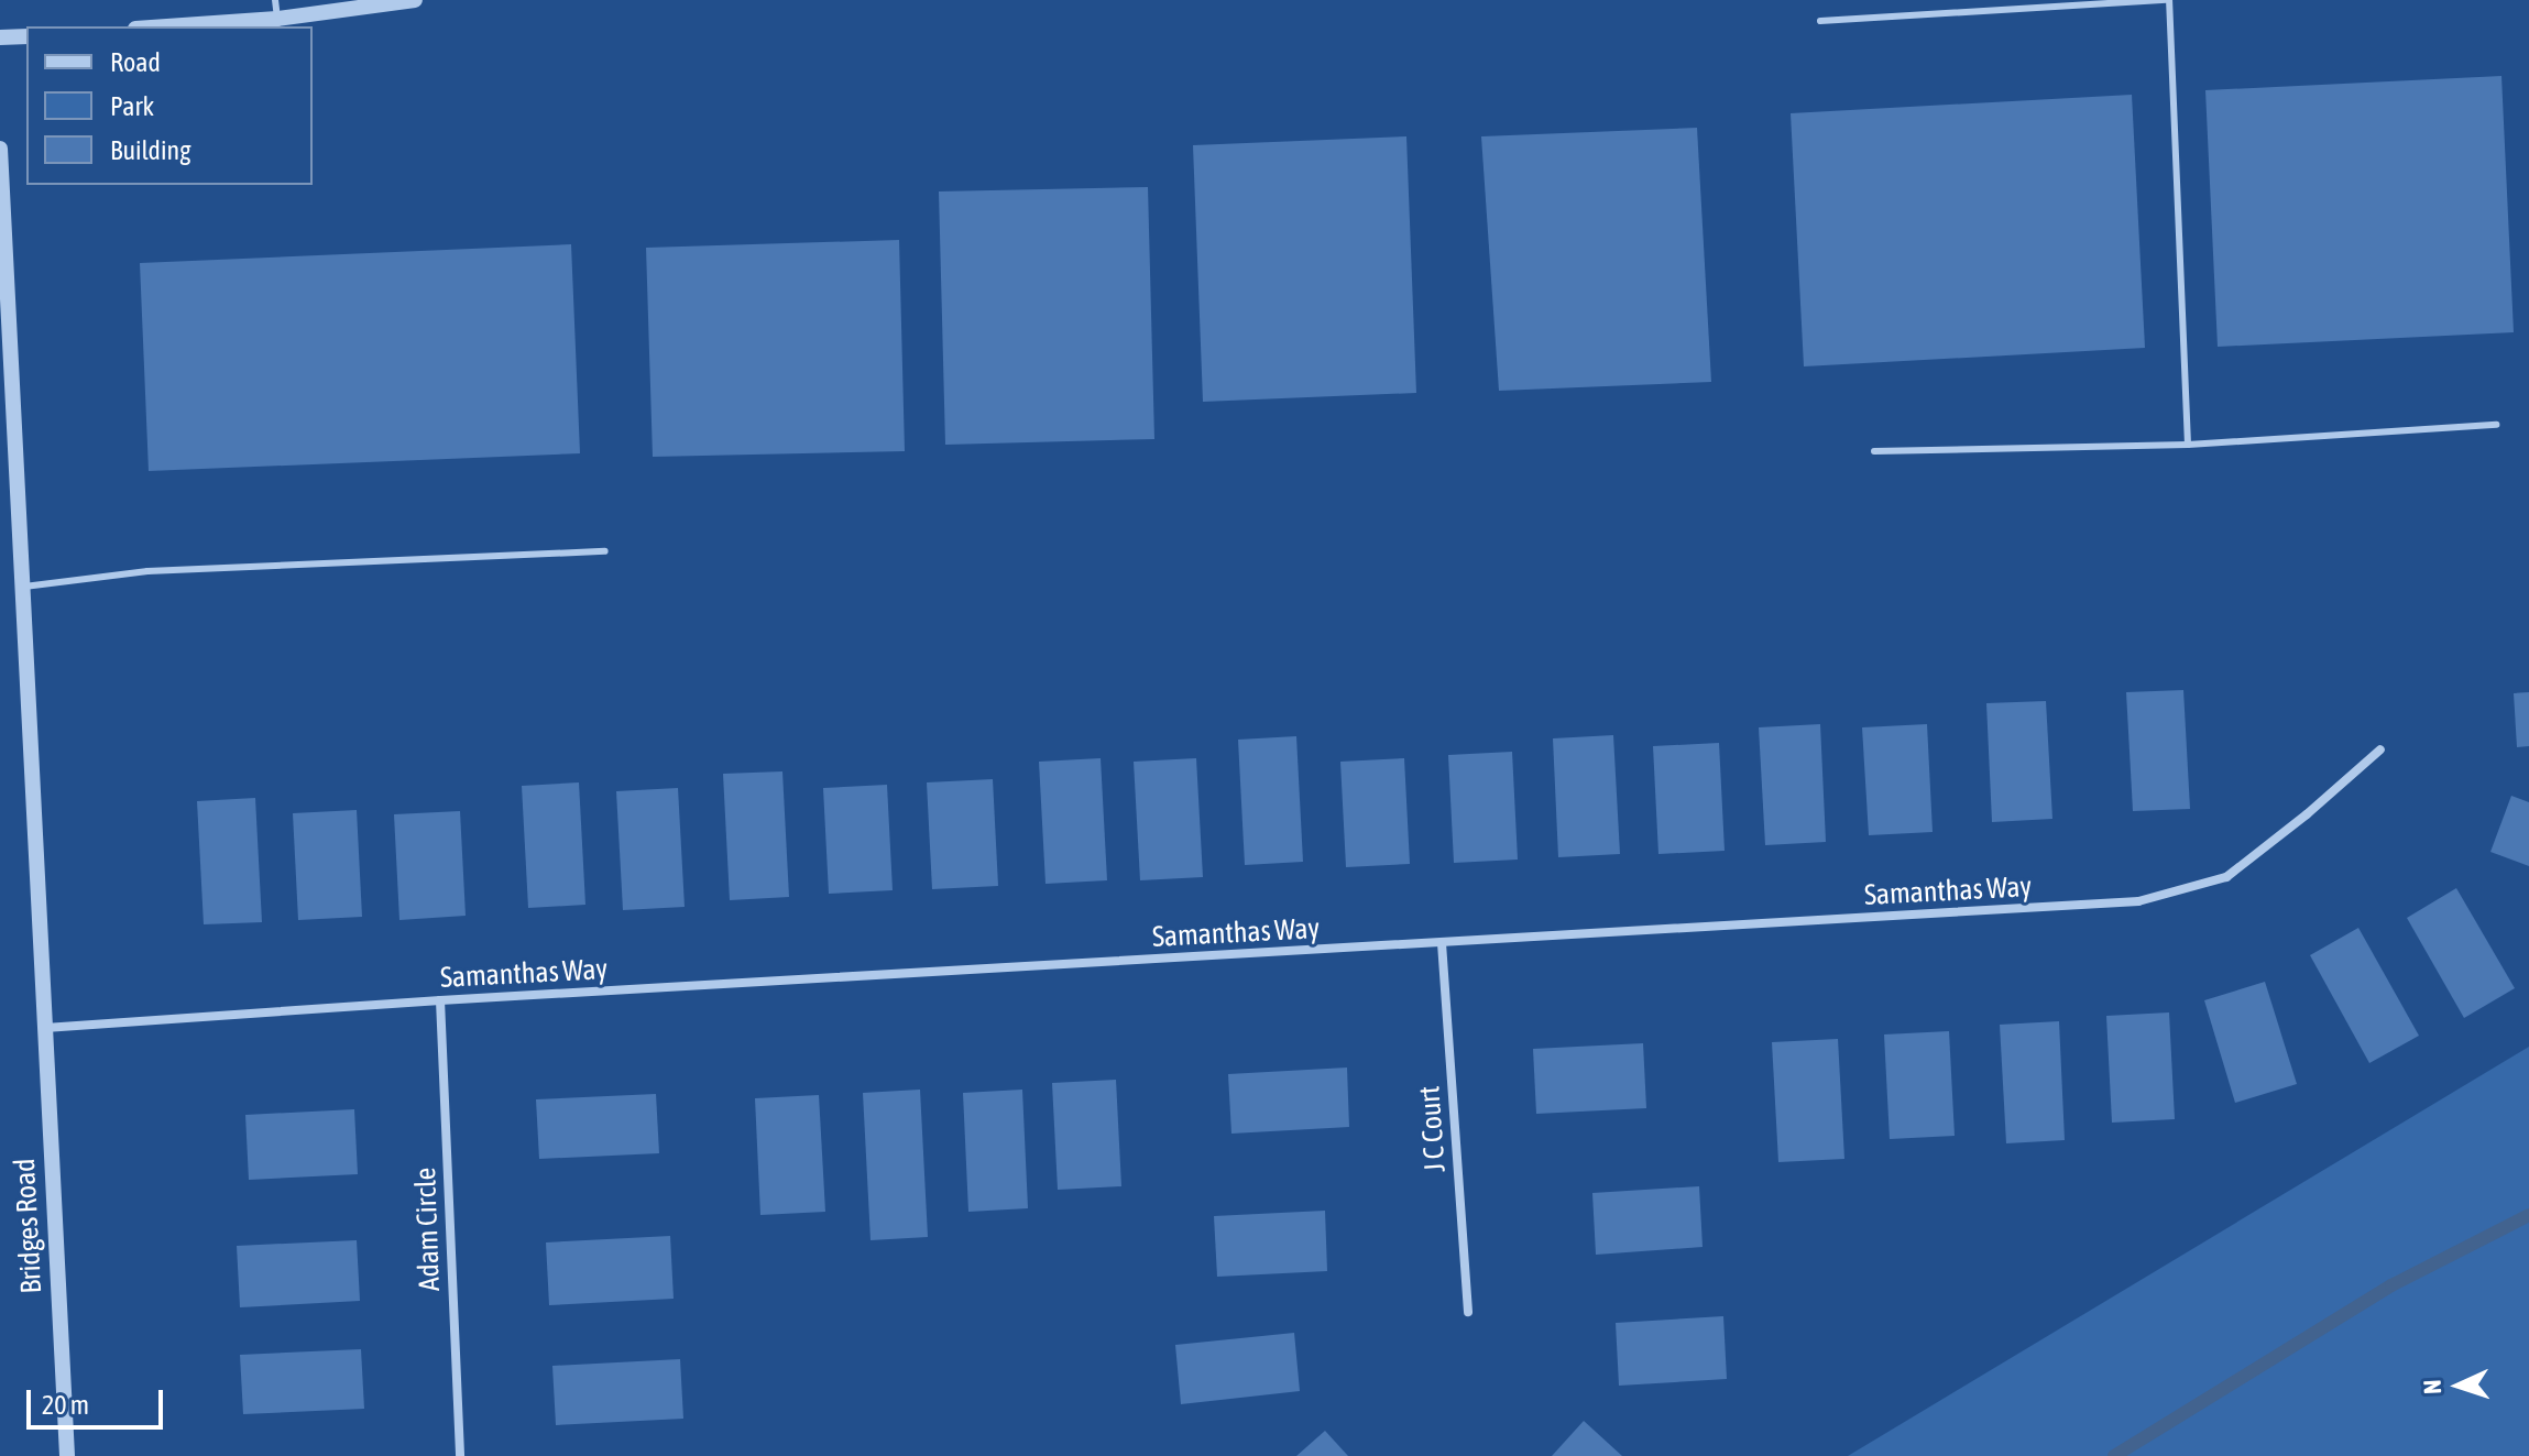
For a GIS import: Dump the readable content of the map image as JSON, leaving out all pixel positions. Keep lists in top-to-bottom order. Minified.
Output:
{"streets":{"street":["Samanthas Way","J C Court","Bridges Road","Adam Circle"]},"crossings":[["Samanthas Way","J C Court"],["Samanthas Way","Bridges Road"],["Samanthas Way","Adam Circle"]],"legend":["Road","Park","Building"],"scale_bar":"20 m","north":"left"}
